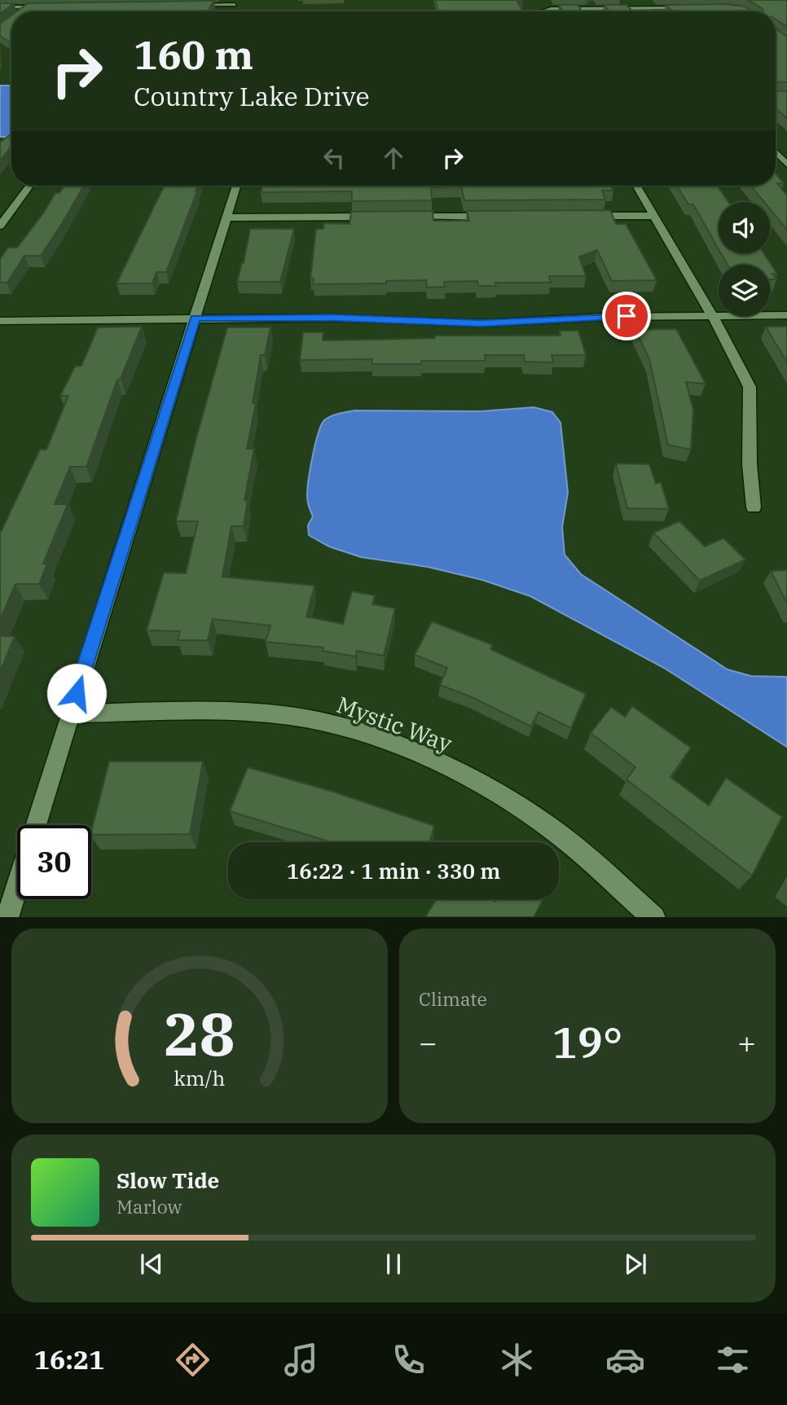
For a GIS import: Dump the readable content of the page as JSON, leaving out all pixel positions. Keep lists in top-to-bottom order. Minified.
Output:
{"streets":{"street":["Mystic Way"]},"page":{"turn":["160 m","Country Lake Drive"],"limit":"30","trip":"16:22 · 1 min · 330 m","tile":"Climate","heat":["−","19°","+"],"song":["Slow Tide","Marlow"],"tabs":"16:21","gauge":["28","km/h"]}}
